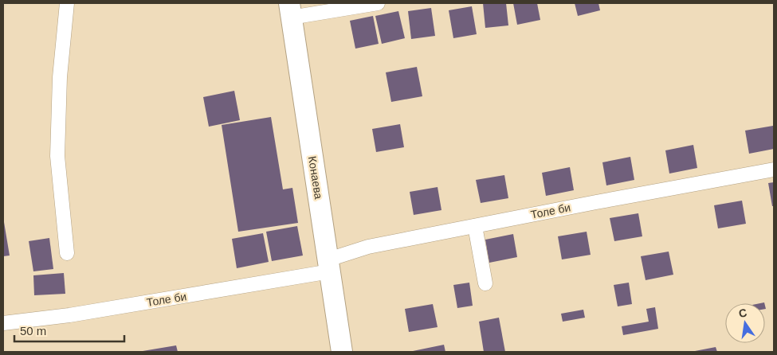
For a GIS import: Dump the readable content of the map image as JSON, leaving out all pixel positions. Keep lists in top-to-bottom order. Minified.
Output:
{"streets":{"main road":["Конаева"],"street":["Толе би"]},"crossings":[["Конаева","Толе би"]],"scale_bar":"50 m","north":"top"}
